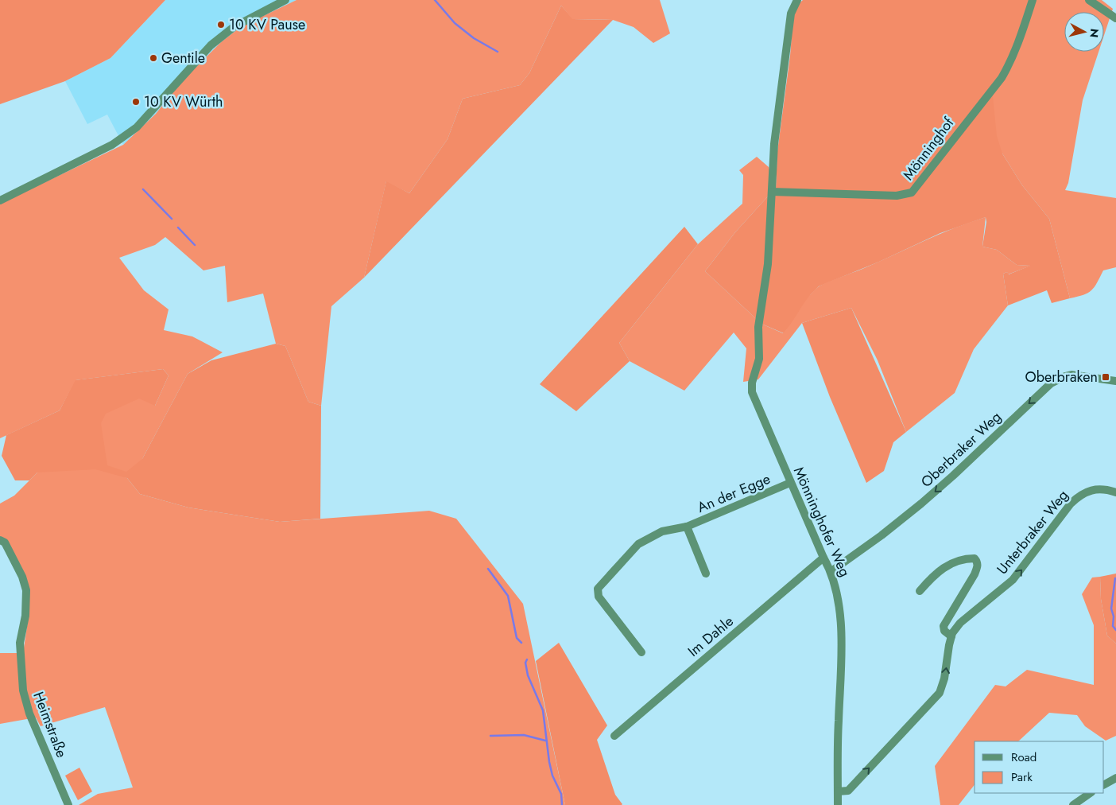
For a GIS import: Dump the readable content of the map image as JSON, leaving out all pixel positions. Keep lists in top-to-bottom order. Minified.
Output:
{"streets":{"street":["Mönninghof","Oberbraker Weg","An der Egge","Mönninghofer Weg","Unterbraker Weg","Im Dahle","Heimstraße"]},"crossings":[["Mönninghof","Mönninghofer Weg"],["Oberbraker Weg","Mönninghofer Weg"],["An der Egge","Mönninghofer Weg"],["Mönninghofer Weg","Unterbraker Weg"],["Mönninghofer Weg","Im Dahle"]],"one_way":["Oberbraker Weg","Unterbraker Weg"],"places":{"other":["10 KV Pause","Gentile","10 KV Würth"],"transit":["Oberbraken"]},"legend":["Road","Park"],"north":"right"}
